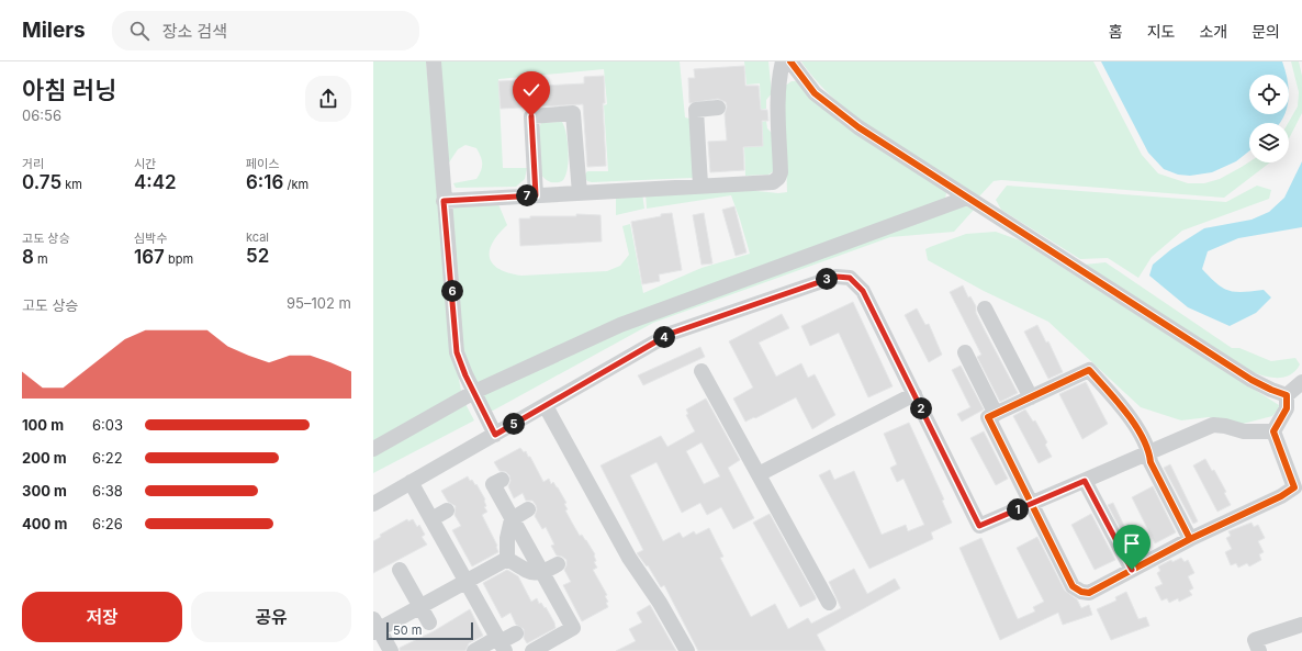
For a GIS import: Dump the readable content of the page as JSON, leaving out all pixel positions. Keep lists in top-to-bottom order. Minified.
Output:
{"scale_bar":"50 m","page":{"header":"Milers","search":"장소 검색","nav":["홈","지도","소개","문의"],"heading":["아침 러닝","06:56"],"stats":[["거리","0.75 km"],["시간","4:42"],["페이스","6:16 /km"],["고도 상승","8 m"],["심박수","167 bpm"],["kcal","52"]],"pins":["7","3","6","4","2","5","1"],"chart":["고도 상승","95–102 m"],"list":[{"name":"100 m","note":"6:03"},{"name":"200 m","note":"6:22"},{"name":"300 m","note":"6:38"},{"name":"400 m","note":"6:26"}],"buttons":["저장","공유"],"scale":"50 m"}}
